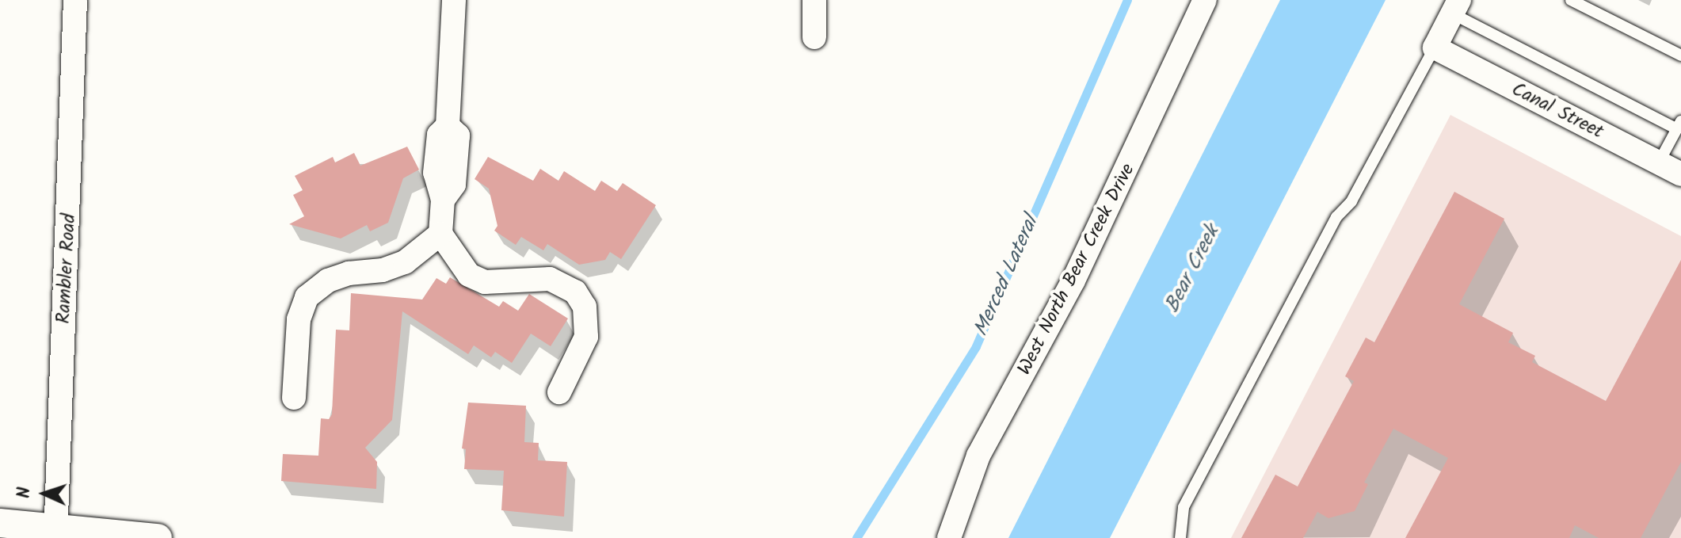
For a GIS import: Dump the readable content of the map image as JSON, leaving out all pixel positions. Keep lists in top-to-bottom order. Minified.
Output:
{"streets":{"street":["Canal Street","Rambler Road","West North Bear Creek Drive"]},"water":["Bear Creek","Merced Lateral"],"north":"left"}
